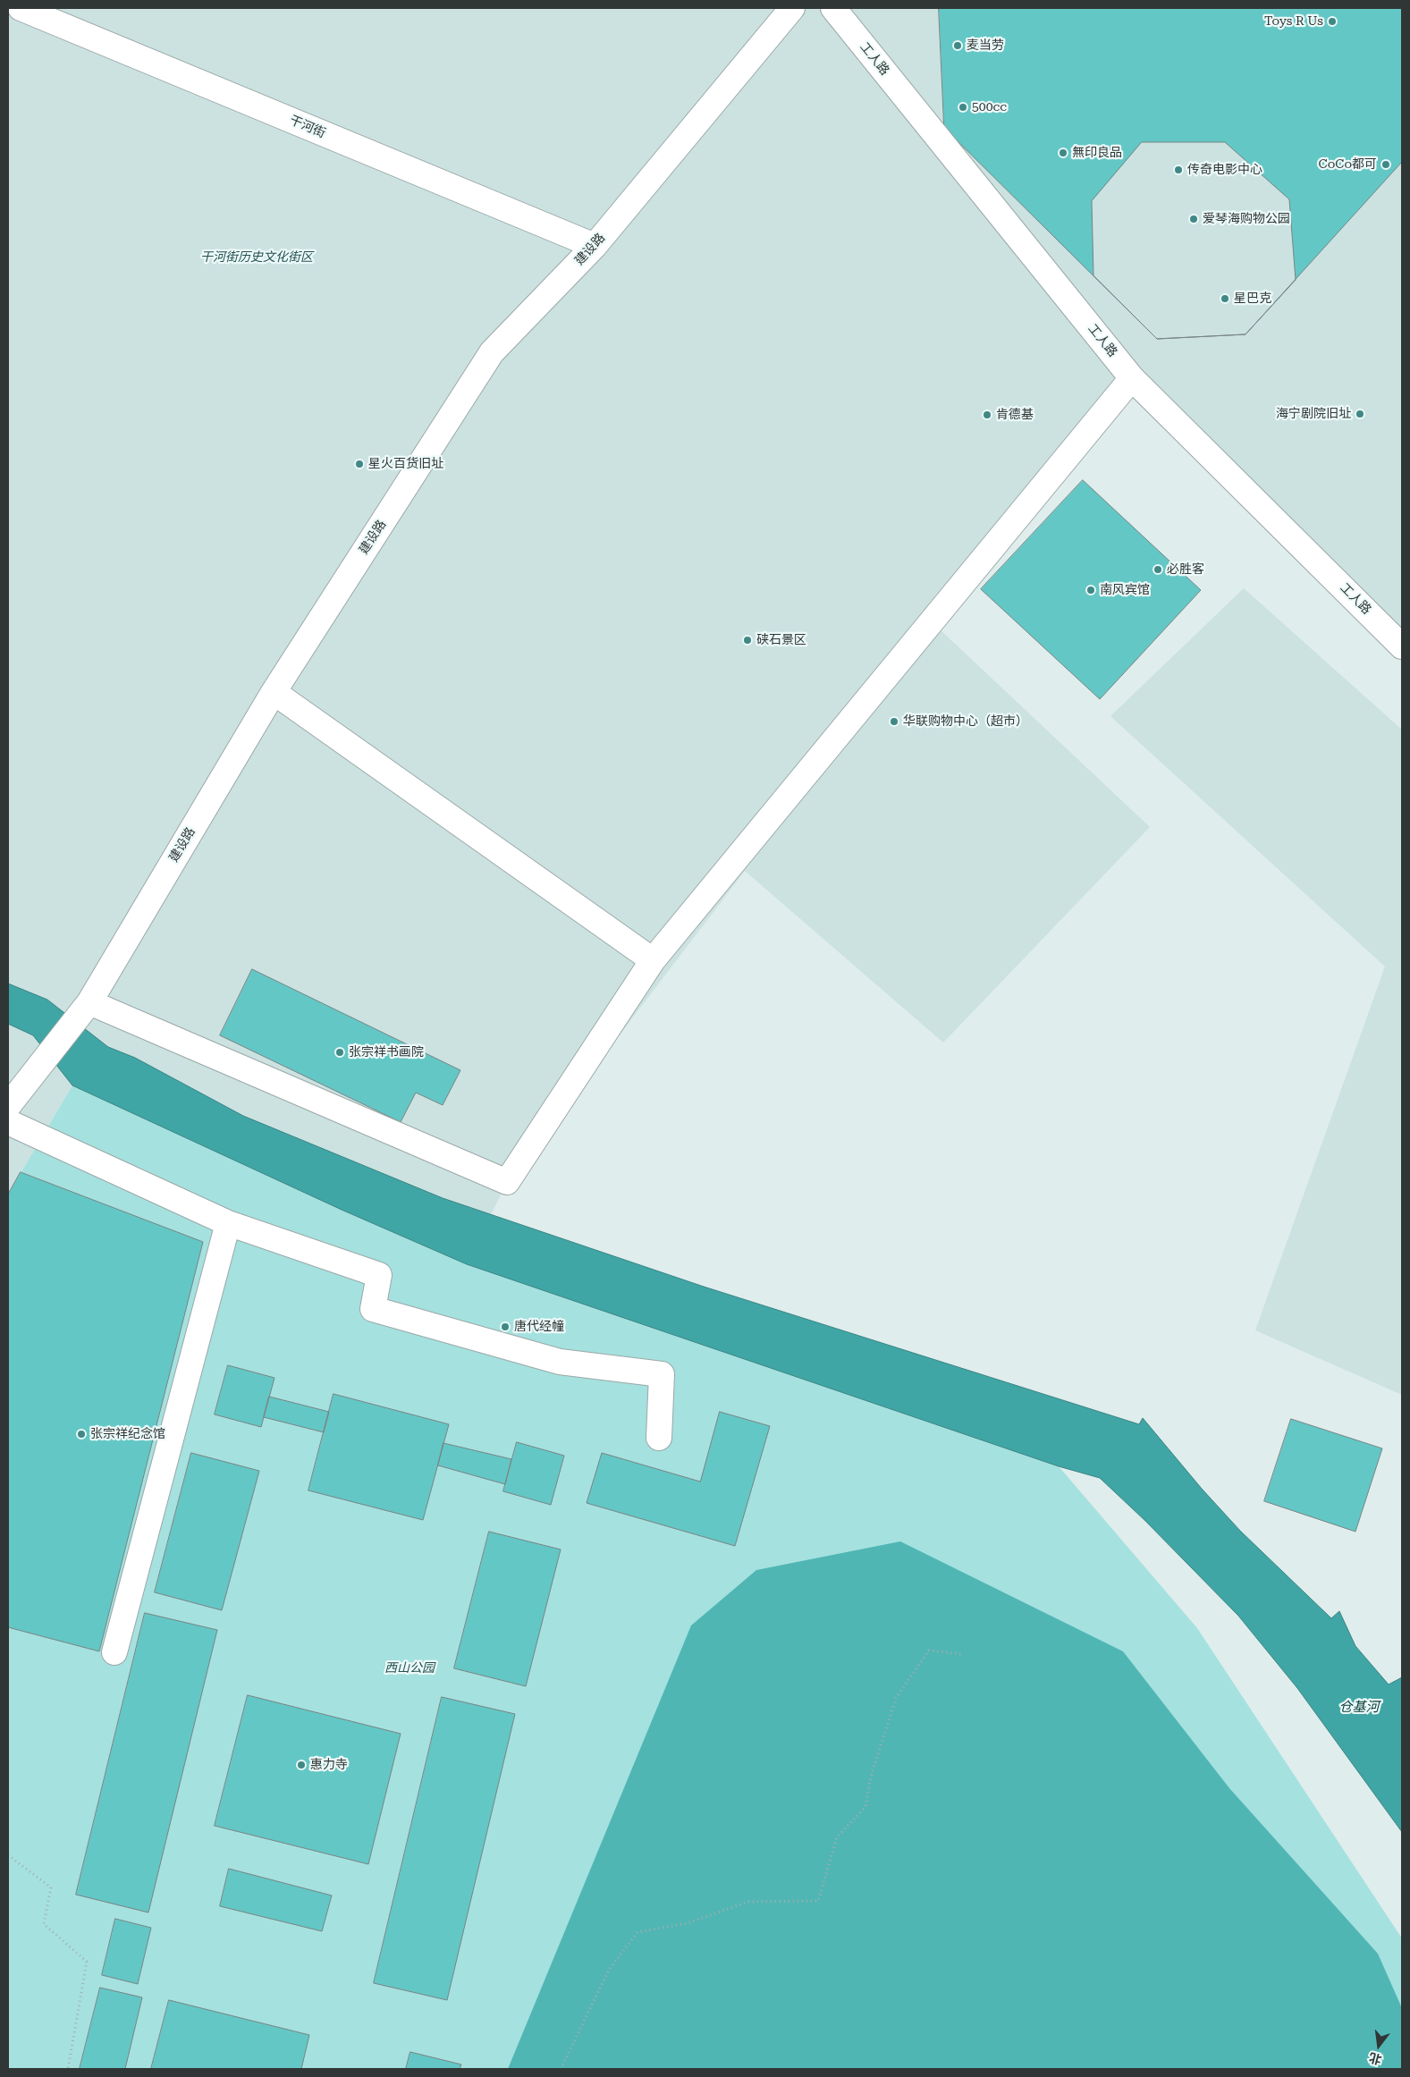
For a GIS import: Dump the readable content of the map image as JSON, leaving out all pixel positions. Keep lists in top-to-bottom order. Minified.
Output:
{"streets":{"street":["工人路","干河街","建设路"]},"crossings":[["干河街","建设路"]],"water":["仓基河"],"parks":["干河街历史文化街区","西山公园"],"places":["Toys R Us","麦当劳","500cc","無印良品","CoCo都可","传奇电影中心","爱琴海购物公园","星巴克","海宁剧院旧址","肯德基","星火百货旧址","必胜客","南风宾馆","硖石景区","华联购物中心（超市）","张宗祥书画院","唐代经幢","张宗祥纪念馆","惠力寺"],"north":"bottom"}
